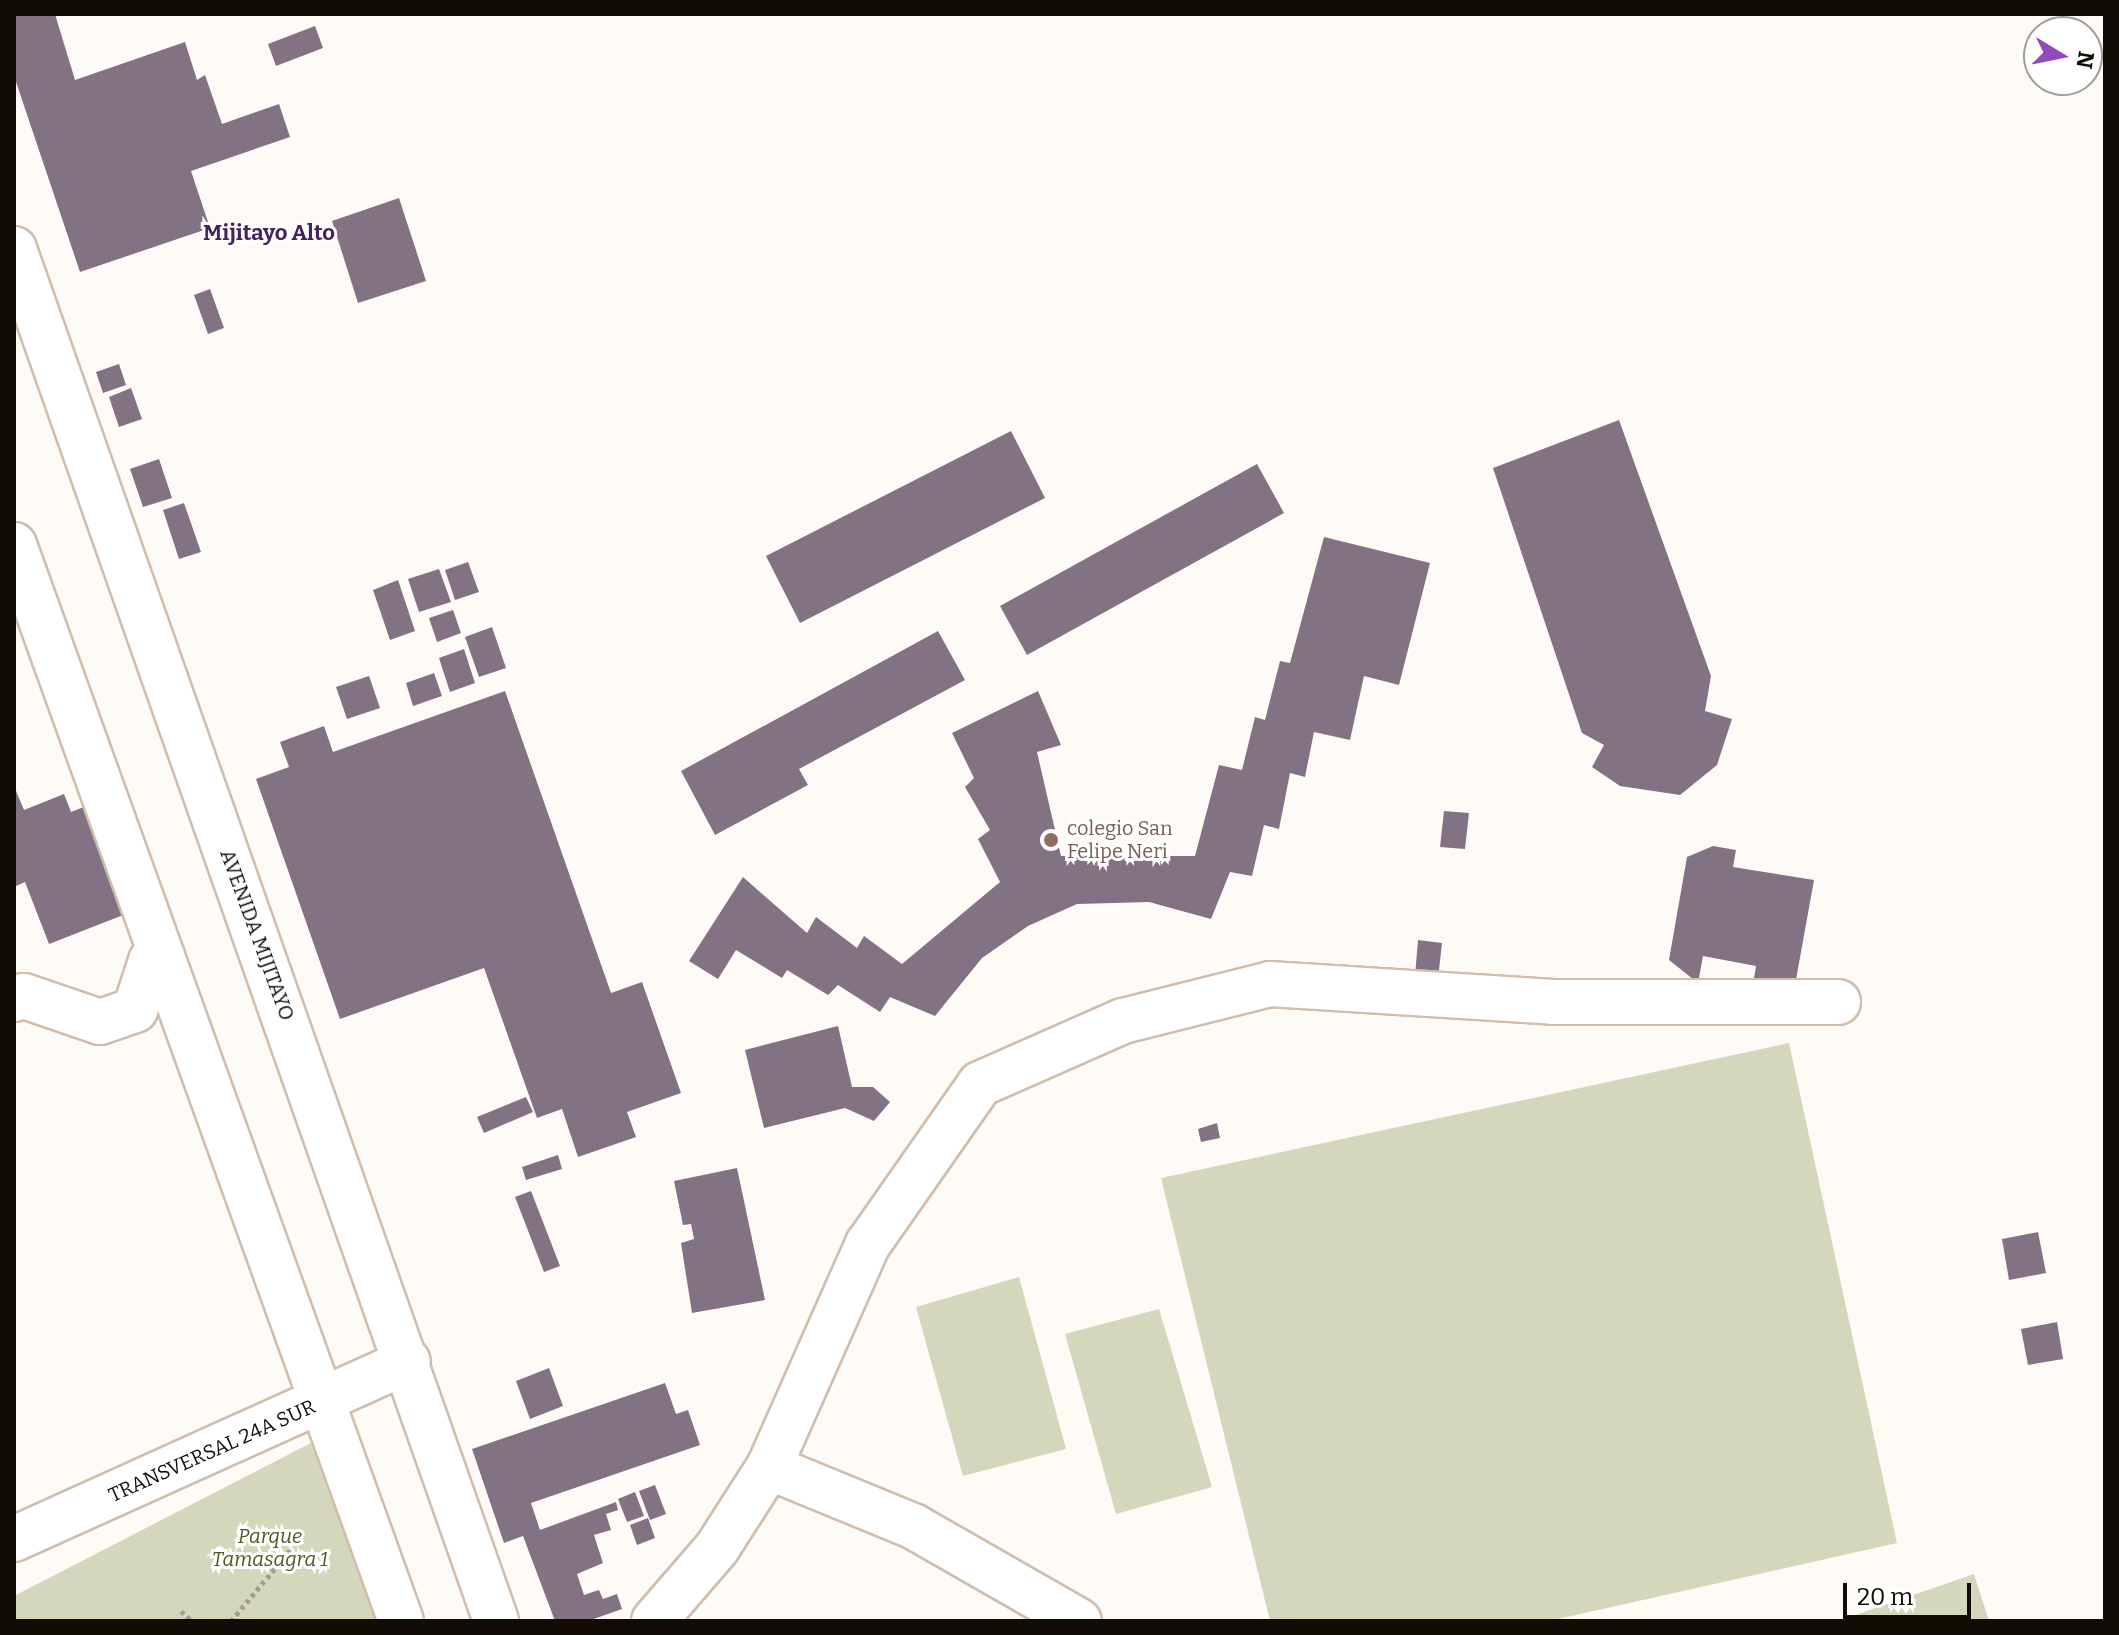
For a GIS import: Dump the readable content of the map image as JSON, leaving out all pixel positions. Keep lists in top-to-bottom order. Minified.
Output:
{"streets":{"main road":["AVENIDA MIJITAYO","TRANSVERSAL 24A SUR"]},"crossings":[["AVENIDA MIJITAYO","TRANSVERSAL 24A SUR"]],"districts":["Mijitayo Alto"],"parks":["Parque Tamasagra 1"],"places":["colegio San Felipe Neri"],"scale_bar":"20 m","north":"right"}
